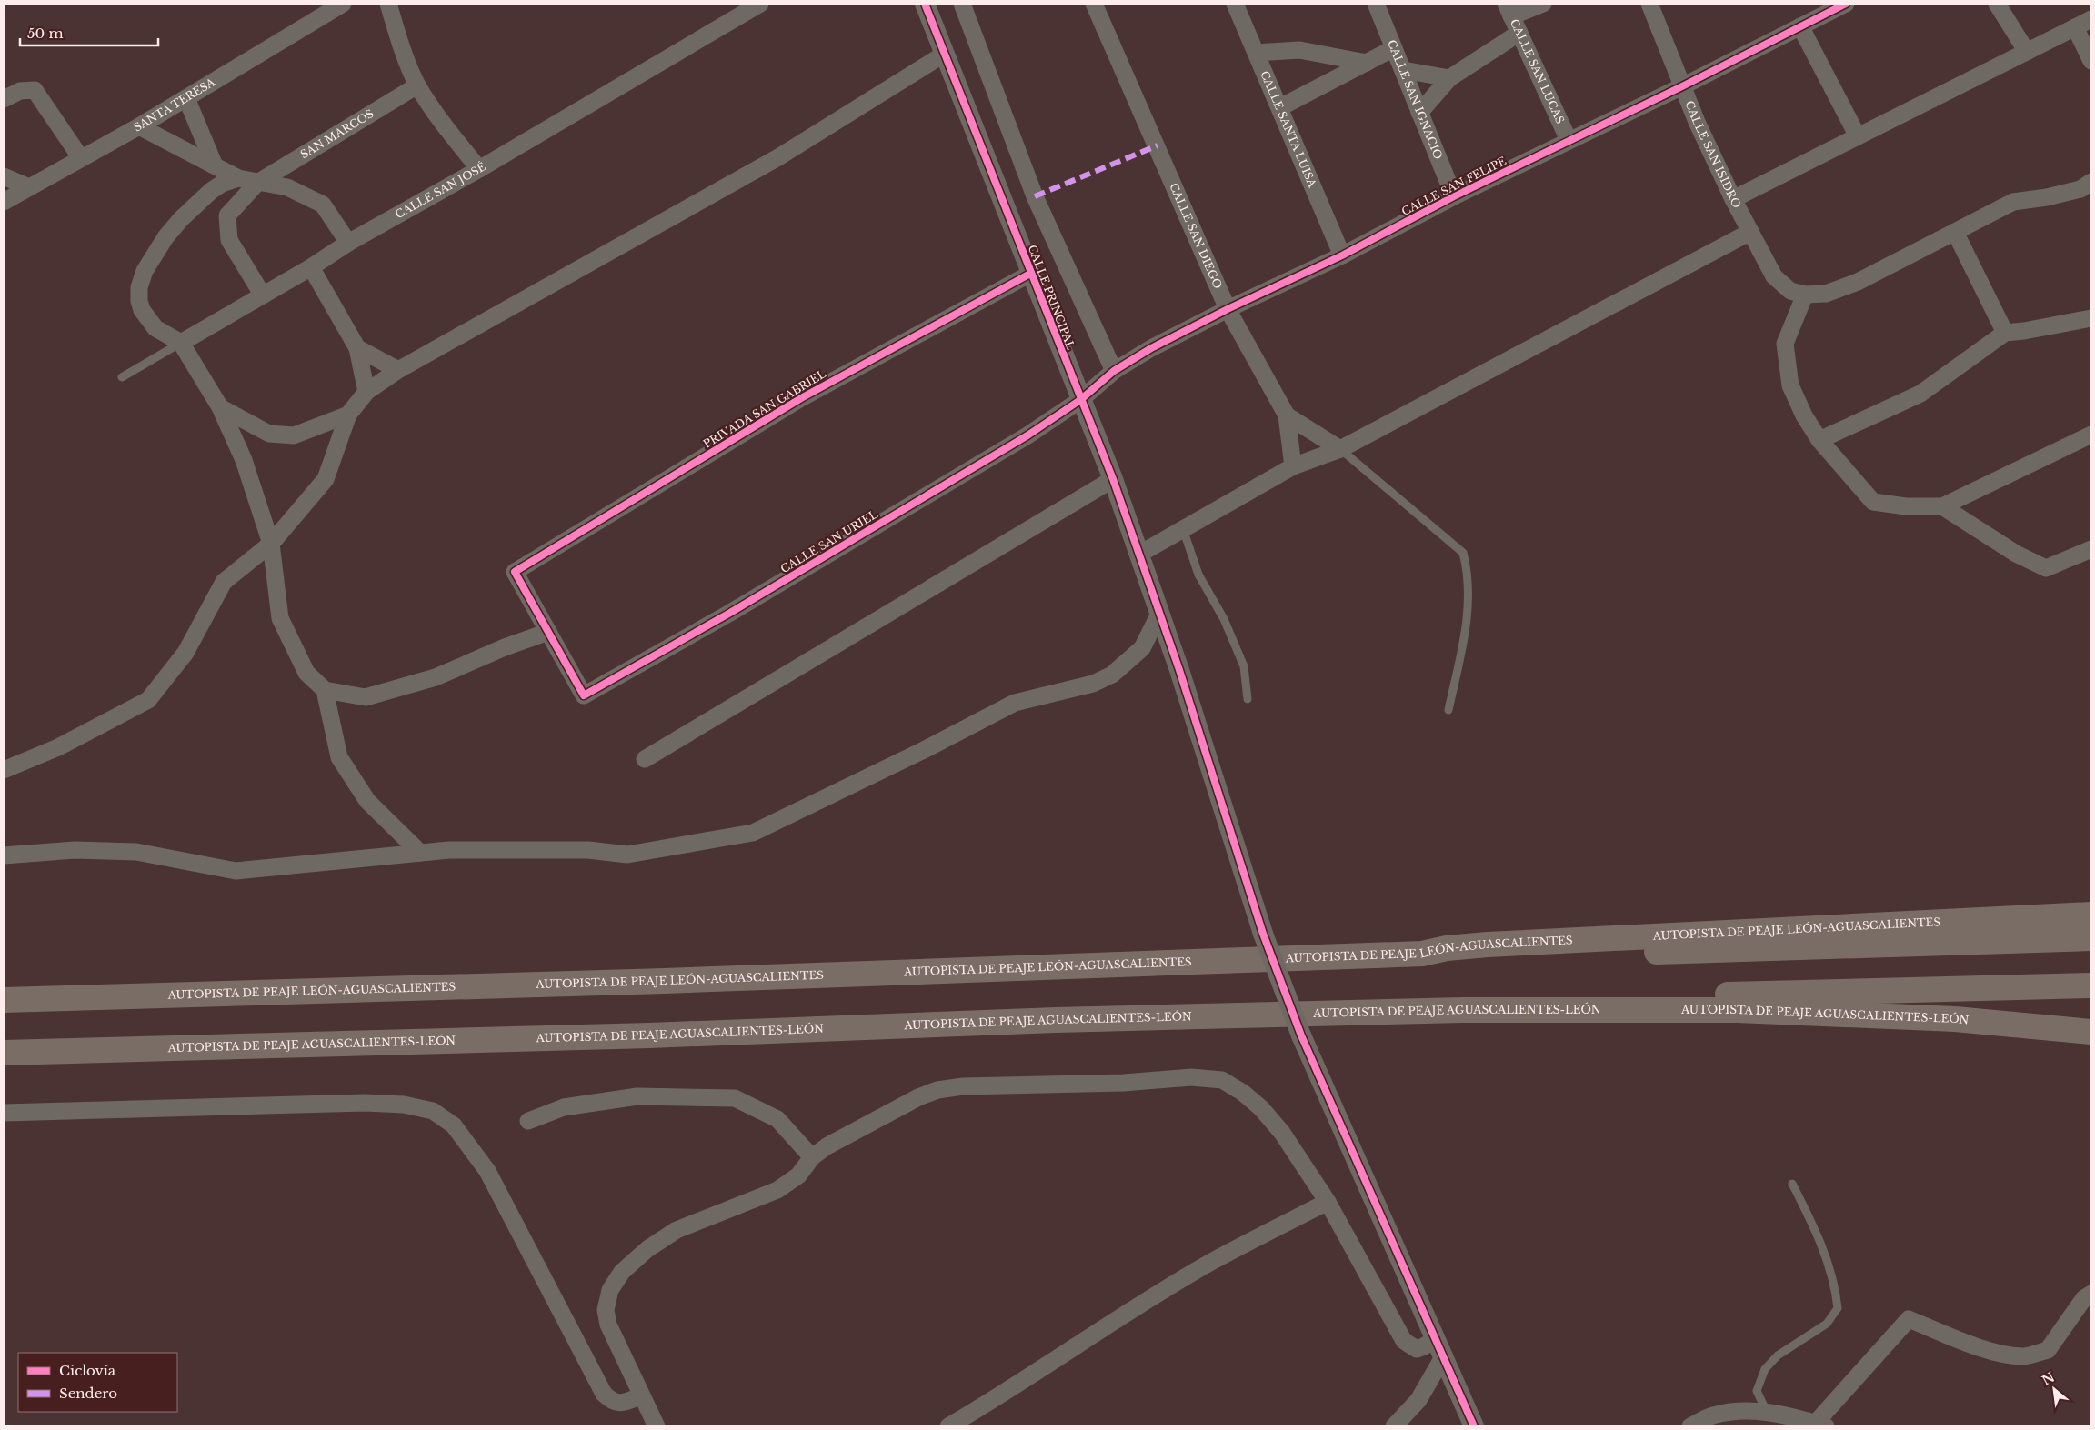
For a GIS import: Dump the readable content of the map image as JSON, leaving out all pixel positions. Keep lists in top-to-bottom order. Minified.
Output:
{"streets":{"highway":["AUTOPISTA DE PEAJE LEÓN-AGUASCALIENTES","AUTOPISTA DE PEAJE AGUASCALIENTES-LEÓN"],"street":["CALLE SAN LUCAS","CALLE SAN IGNACIO","SANTA TERESA","CALLE SANTA LUISA","SAN MARCOS","CALLE SAN ISIDRO","CALLE SAN FELIPE","CALLE SAN JOSÉ","CALLE SAN DIEGO","CALLE PRINCIPAL","PRIVADA SAN GABRIEL","CALLE SAN URIEL"]},"crossings":[["CALLE SAN LUCAS","CALLE SAN FELIPE"],["CALLE SAN IGNACIO","CALLE SAN FELIPE"],["CALLE SANTA LUISA","CALLE SAN FELIPE"],["SAN MARCOS","CALLE SAN JOSÉ"],["CALLE SAN ISIDRO","CALLE SAN FELIPE"],["CALLE SAN FELIPE","CALLE SAN DIEGO"],["CALLE SAN FELIPE","CALLE PRINCIPAL"],["CALLE SAN FELIPE","CALLE SAN URIEL"],["CALLE PRINCIPAL","PRIVADA SAN GABRIEL"],["CALLE PRINCIPAL","CALLE SAN URIEL"],["PRIVADA SAN GABRIEL","CALLE SAN URIEL"]],"legend":["Ciclovía","Sendero"],"scale_bar":"50 m","north":"top left"}
